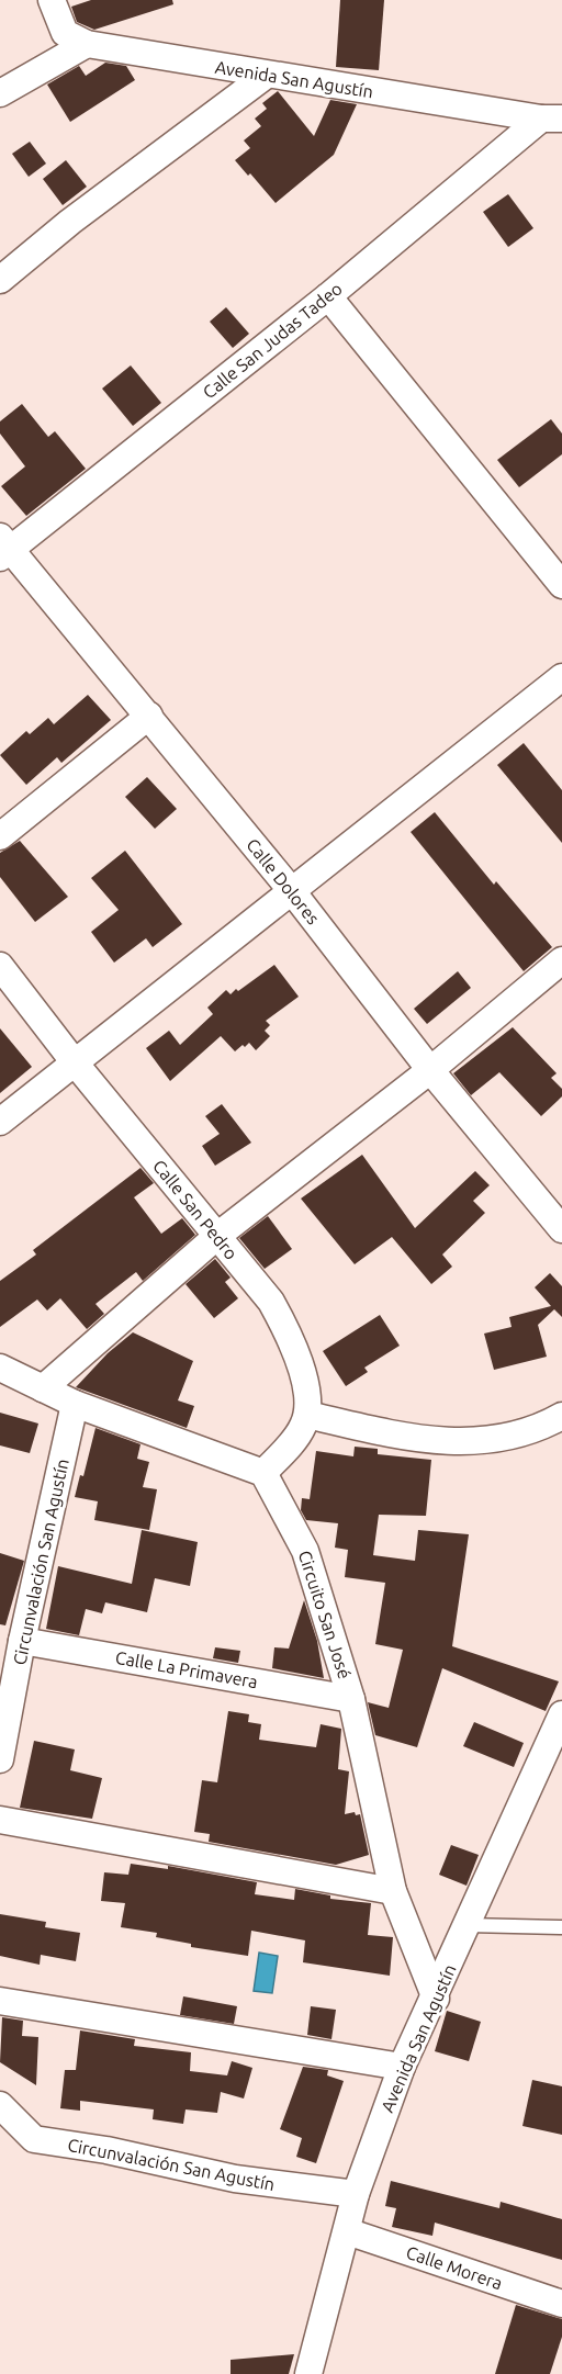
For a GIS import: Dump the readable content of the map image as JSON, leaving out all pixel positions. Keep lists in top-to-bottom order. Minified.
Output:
{"streets":{"street":["Avenida San Agustín","Calle San Judas Tadeo","Calle Dolores","Calle San Pedro","Circunvalación San Agustín","Circuito San José","Calle La Primavera","Calle Morera"]},"crossings":[["Avenida San Agustín","Calle San Judas Tadeo"],["Avenida San Agustín","Circunvalación San Agustín"],["Avenida San Agustín","Circuito San José"],["Avenida San Agustín","Calle Morera"],["Calle San Judas Tadeo","Calle Dolores"],["Circunvalación San Agustín","Calle La Primavera"],["Circuito San José","Calle La Primavera"]]}
